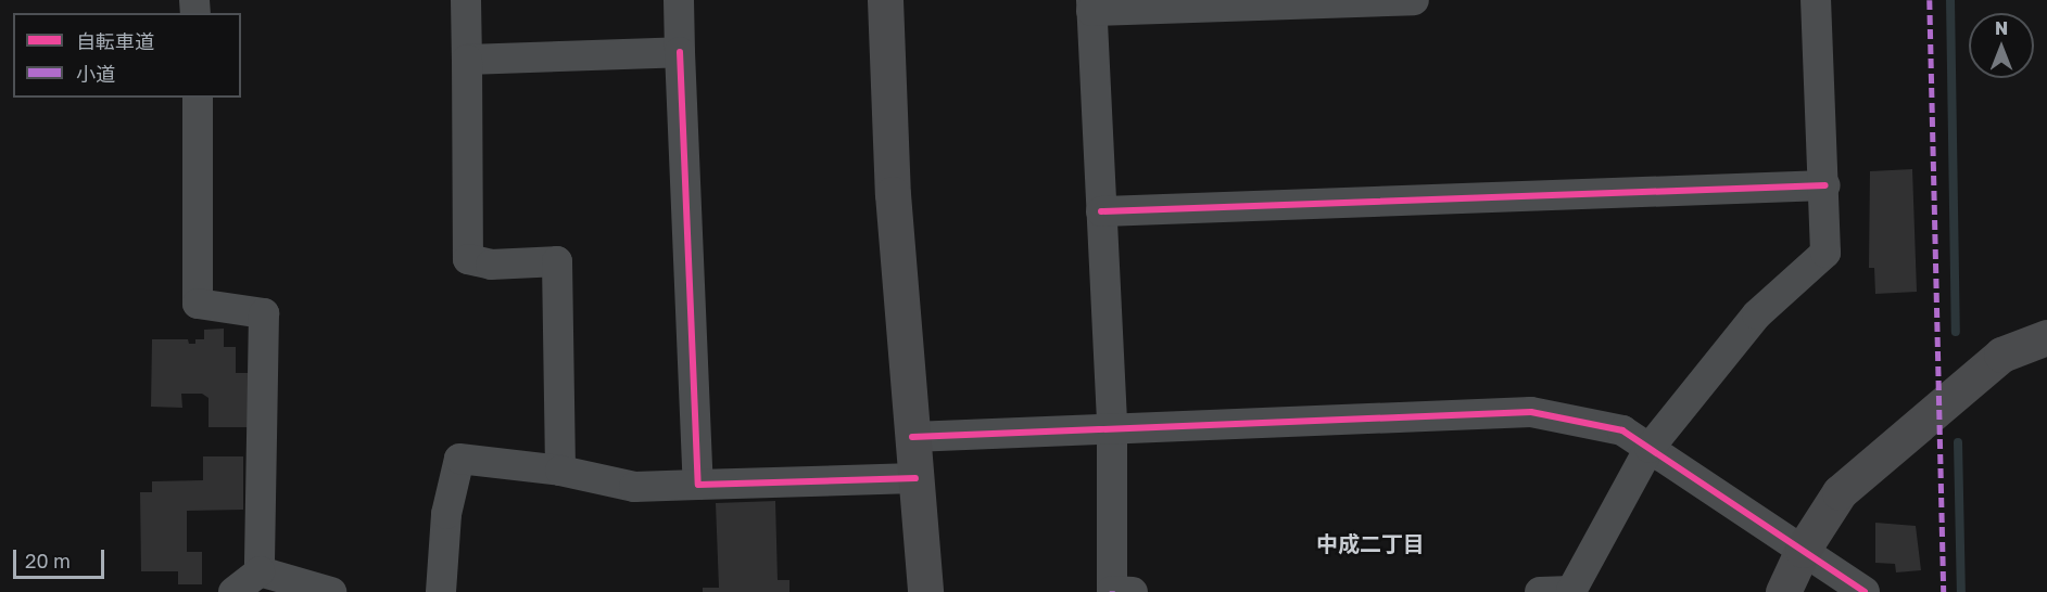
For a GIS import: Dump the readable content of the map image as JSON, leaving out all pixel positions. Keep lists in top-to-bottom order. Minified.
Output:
{"districts":["中成二丁目"],"legend":["自転車道","小道"],"scale_bar":"20 m","north":"top"}
